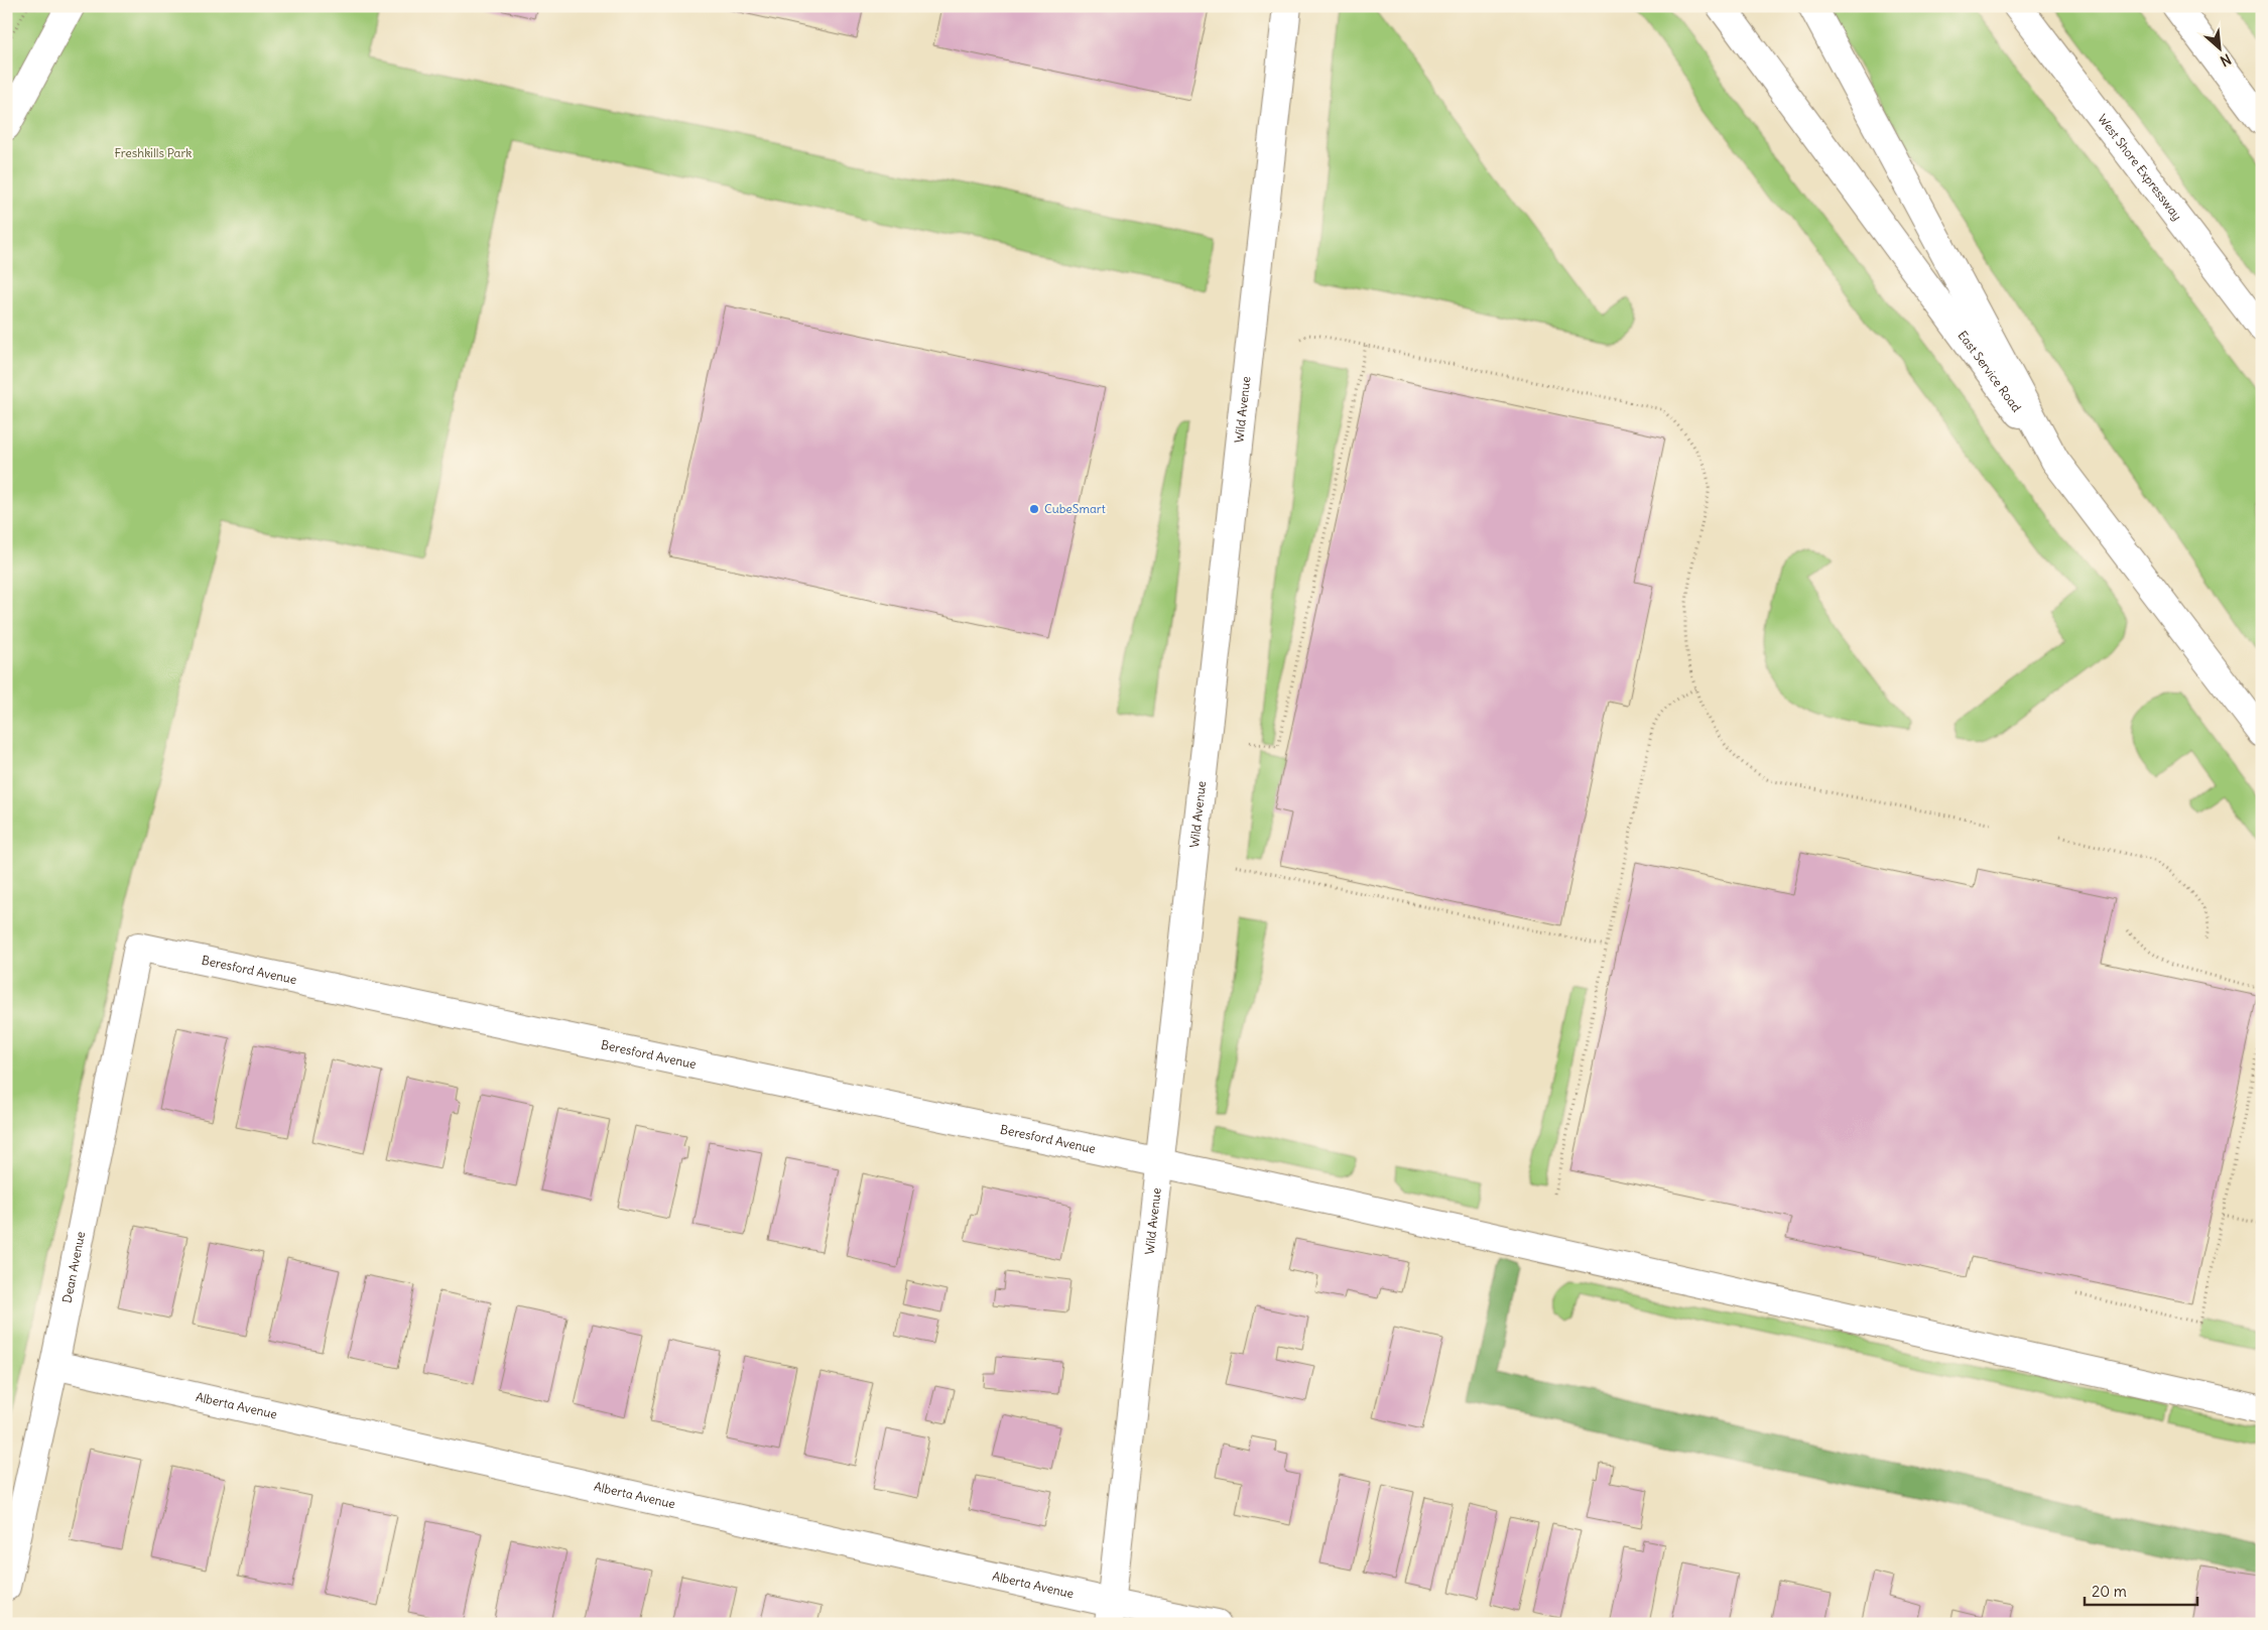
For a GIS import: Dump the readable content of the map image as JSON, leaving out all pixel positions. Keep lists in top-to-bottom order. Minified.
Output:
{"streets":{"main road":["West Shore Expressway","East Service Road","Wild Avenue","Beresford Avenue","Dean Avenue","Alberta Avenue"]},"crossings":[["Wild Avenue","Beresford Avenue"],["Wild Avenue","Alberta Avenue"],["Beresford Avenue","Dean Avenue"],["Dean Avenue","Alberta Avenue"]],"parks":["Freshkills Park"],"places":["CubeSmart"],"scale_bar":"20 m","north":"bottom right"}
